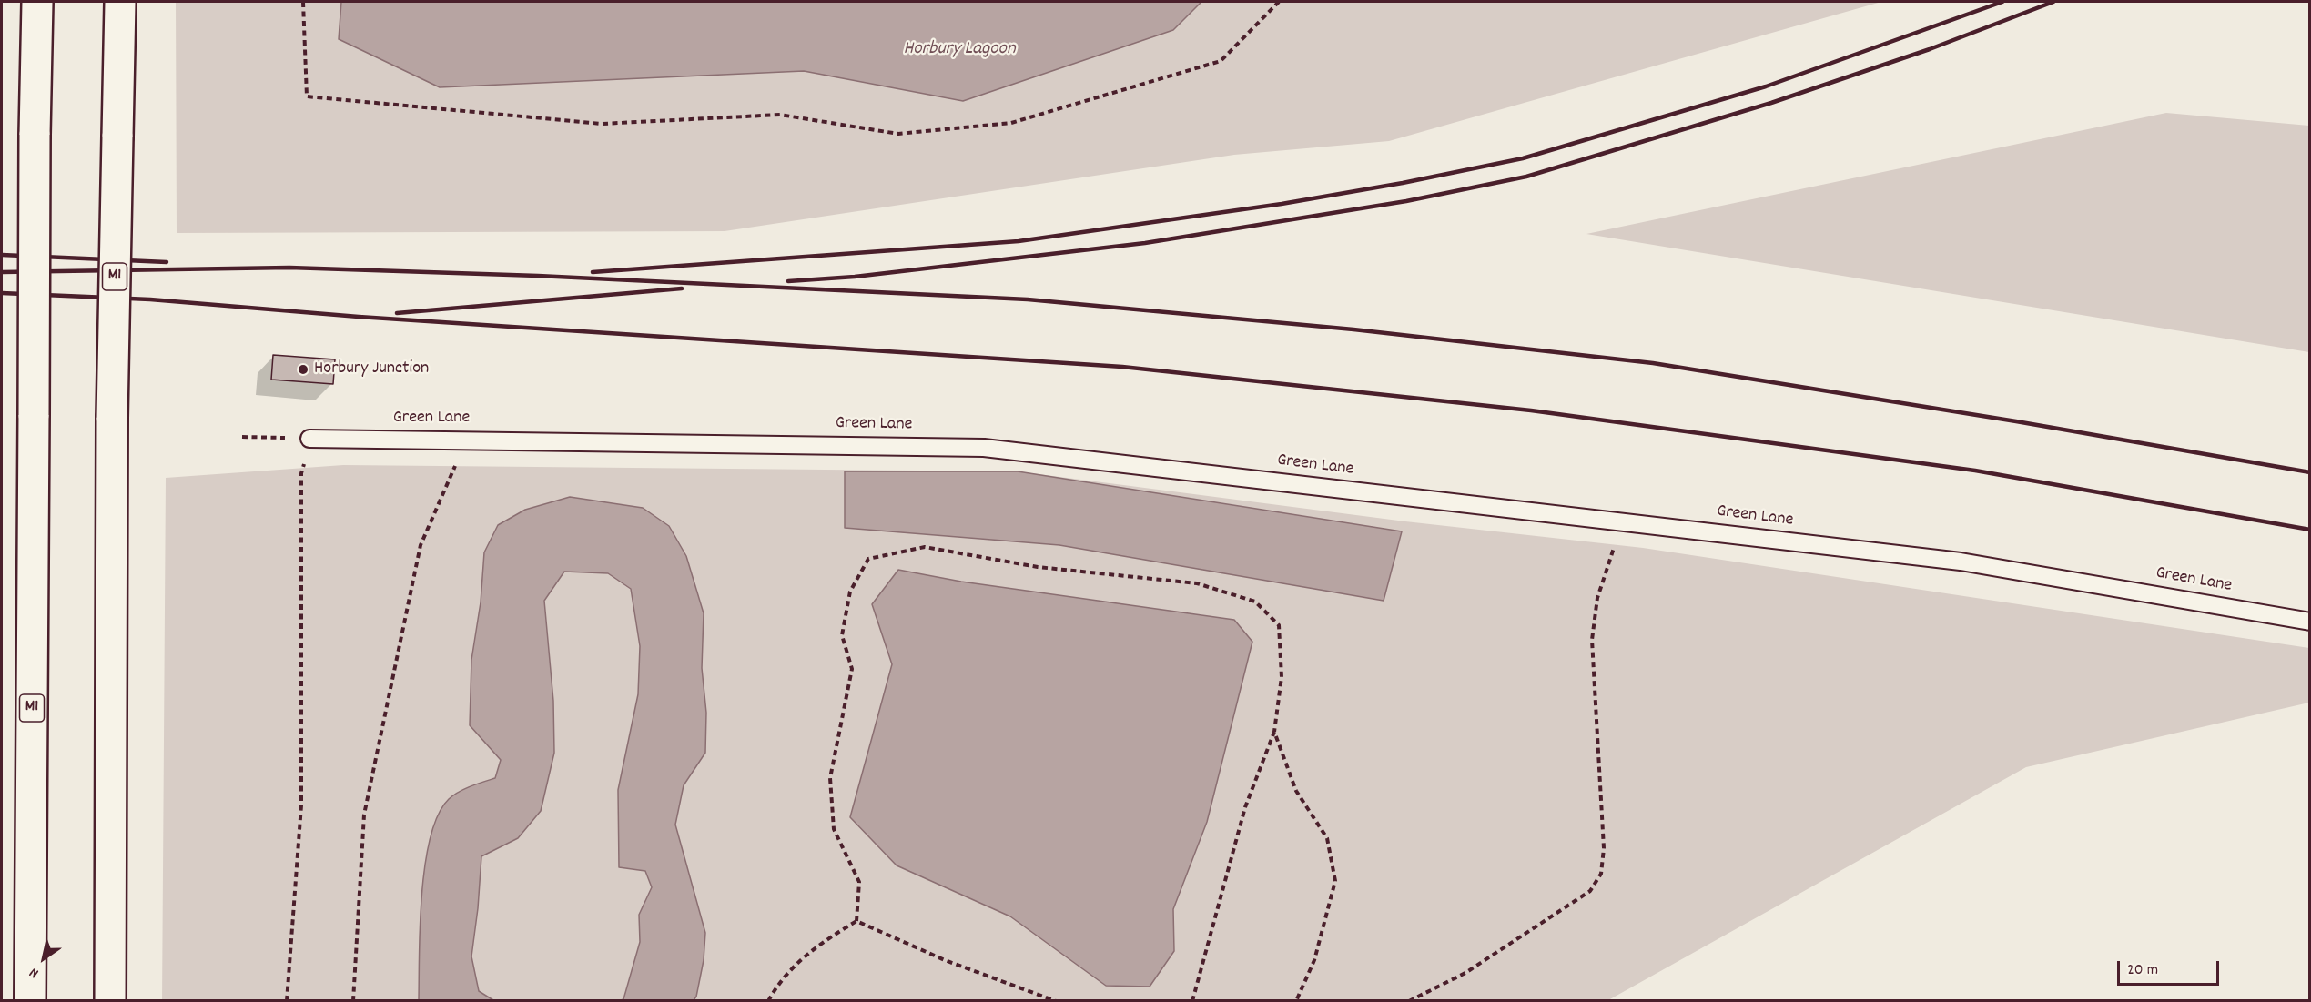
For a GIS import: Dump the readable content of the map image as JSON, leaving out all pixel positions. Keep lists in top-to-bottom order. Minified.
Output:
{"streets":{"highway":["M1"],"lane":["Green Lane"]},"water":["Horbury Lagoon"],"places":["Horbury Junction"],"scale_bar":"20 m","north":"bottom left"}
